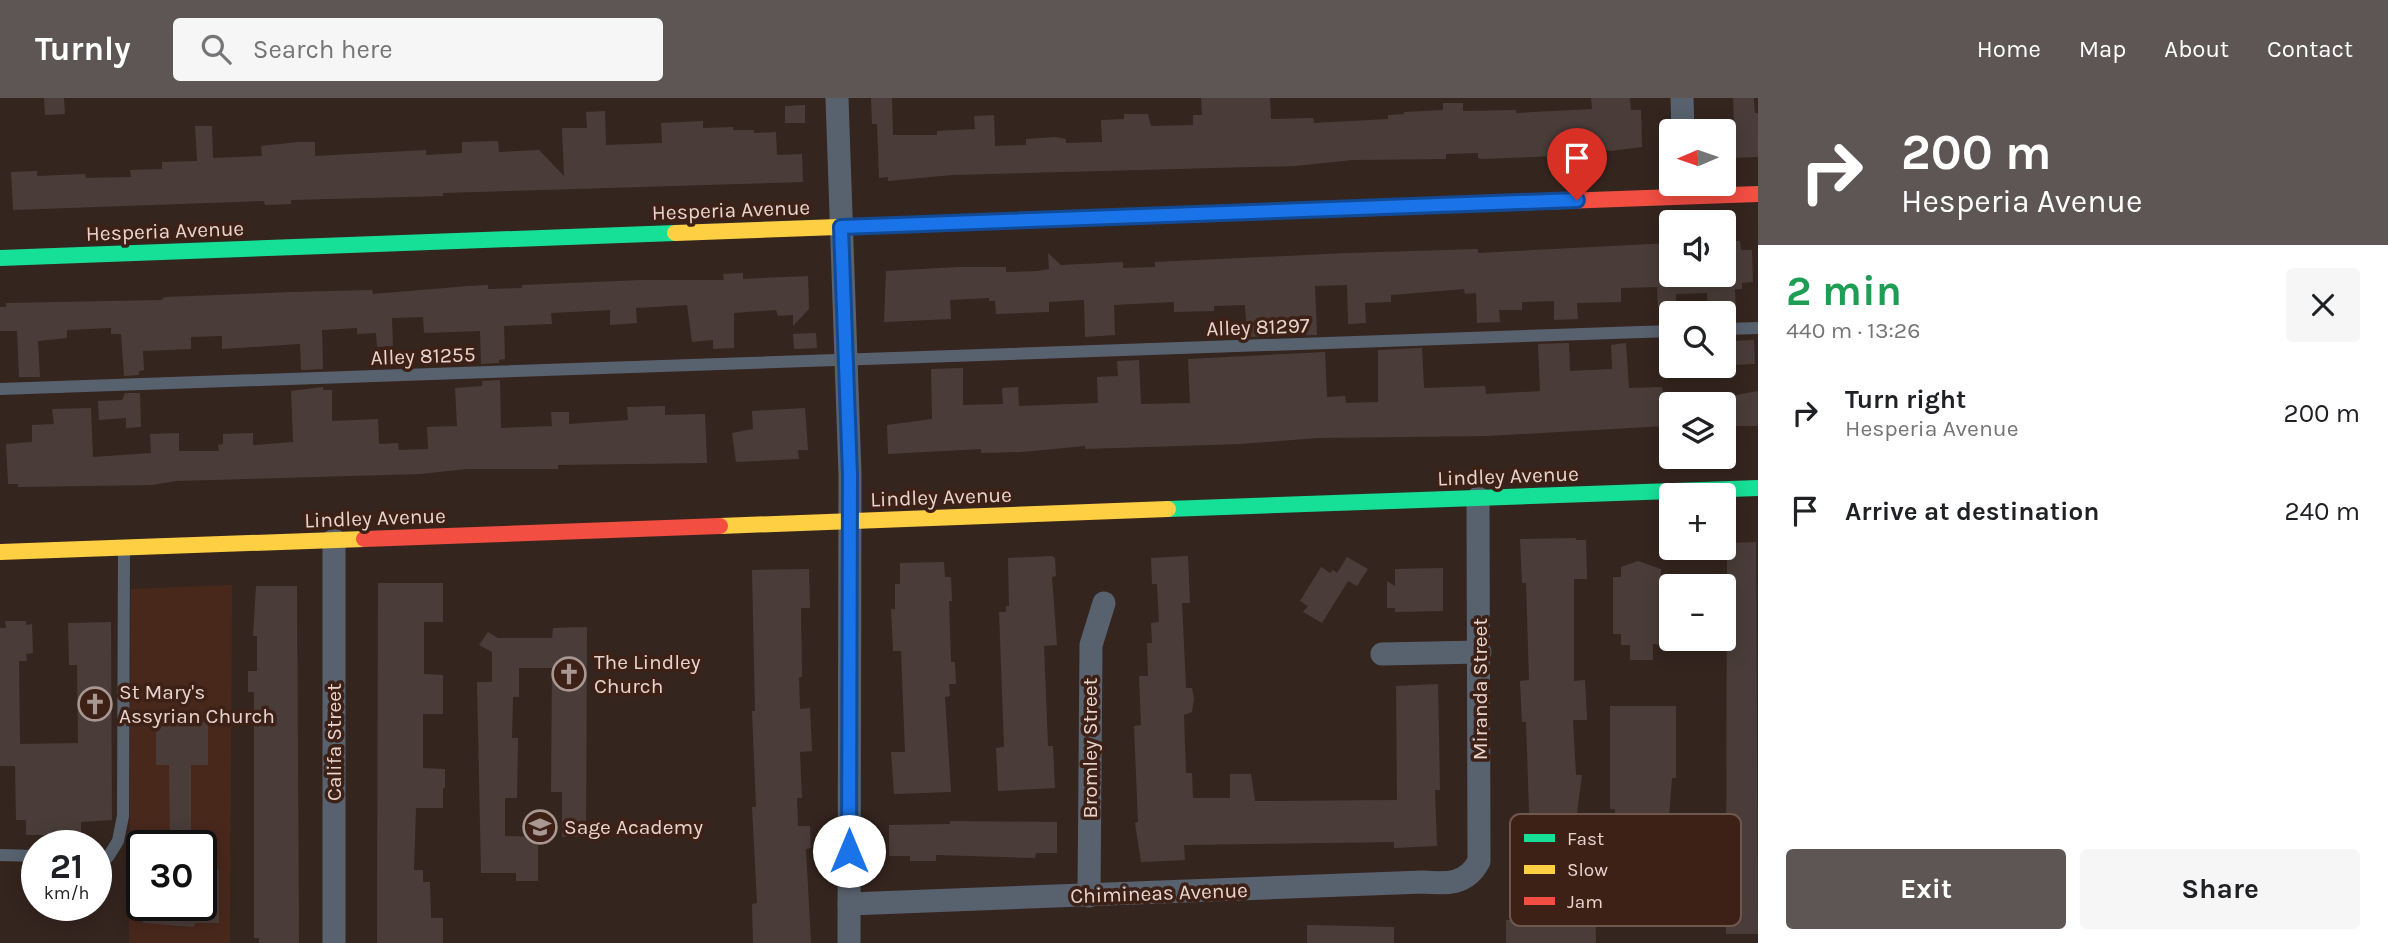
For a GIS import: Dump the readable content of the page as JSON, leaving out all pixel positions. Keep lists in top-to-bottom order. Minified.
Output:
{"streets":{"main road":["Hesperia Avenue","Lindley Avenue"],"street":["Miranda Street","Califa Street","Bromley Street","Chimineas Avenue"],"lane":["Alley 81297","Alley 81255"]},"crossings":[["Alley 81297","Alley 81255"],["Lindley Avenue","Miranda Street"],["Lindley Avenue","Califa Street"],["Miranda Street","Chimineas Avenue"],["Bromley Street","Chimineas Avenue"]],"places":{"church":["The Lindley Church","St Mary's Assyrian Church"],"school or university":["Sage Academy"]},"legend":["Fast","Slow","Jam"],"north":"left","page":{"header":"Turnly","search":"Search here","nav":["Home","Map","About","Contact"],"turn":["200 m","Hesperia Avenue"],"map_buttons":["+","−"],"heading":["2 min","440 m · 13:26"],"list":[{"name":"Turn right","note":"Hesperia Avenue","value":"200 m"},{"name":"Arrive at destination","value":"240 m"}],"speed":"21 km/h","limit":"30","buttons":["Exit","Share"]}}
